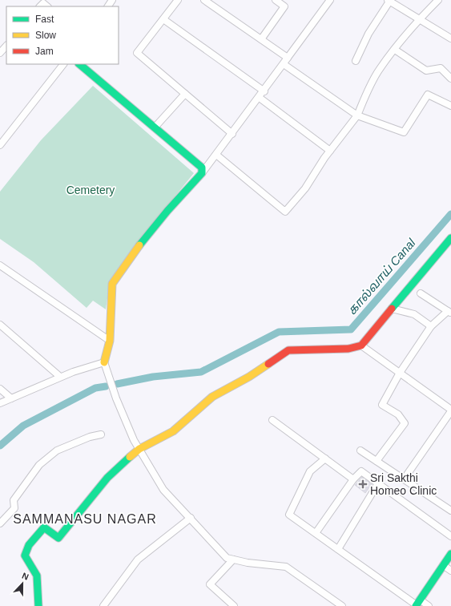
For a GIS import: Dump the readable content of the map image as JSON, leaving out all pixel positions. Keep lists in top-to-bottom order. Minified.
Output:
{"districts":["SAMMANASU NAGAR"],"water":["கால்வாய் Canal"],"parks":["Cemetery"],"places":{"health":["Sri Sakthi Homeo Clinic"]},"legend":["Fast","Slow","Jam"],"north":"top"}
